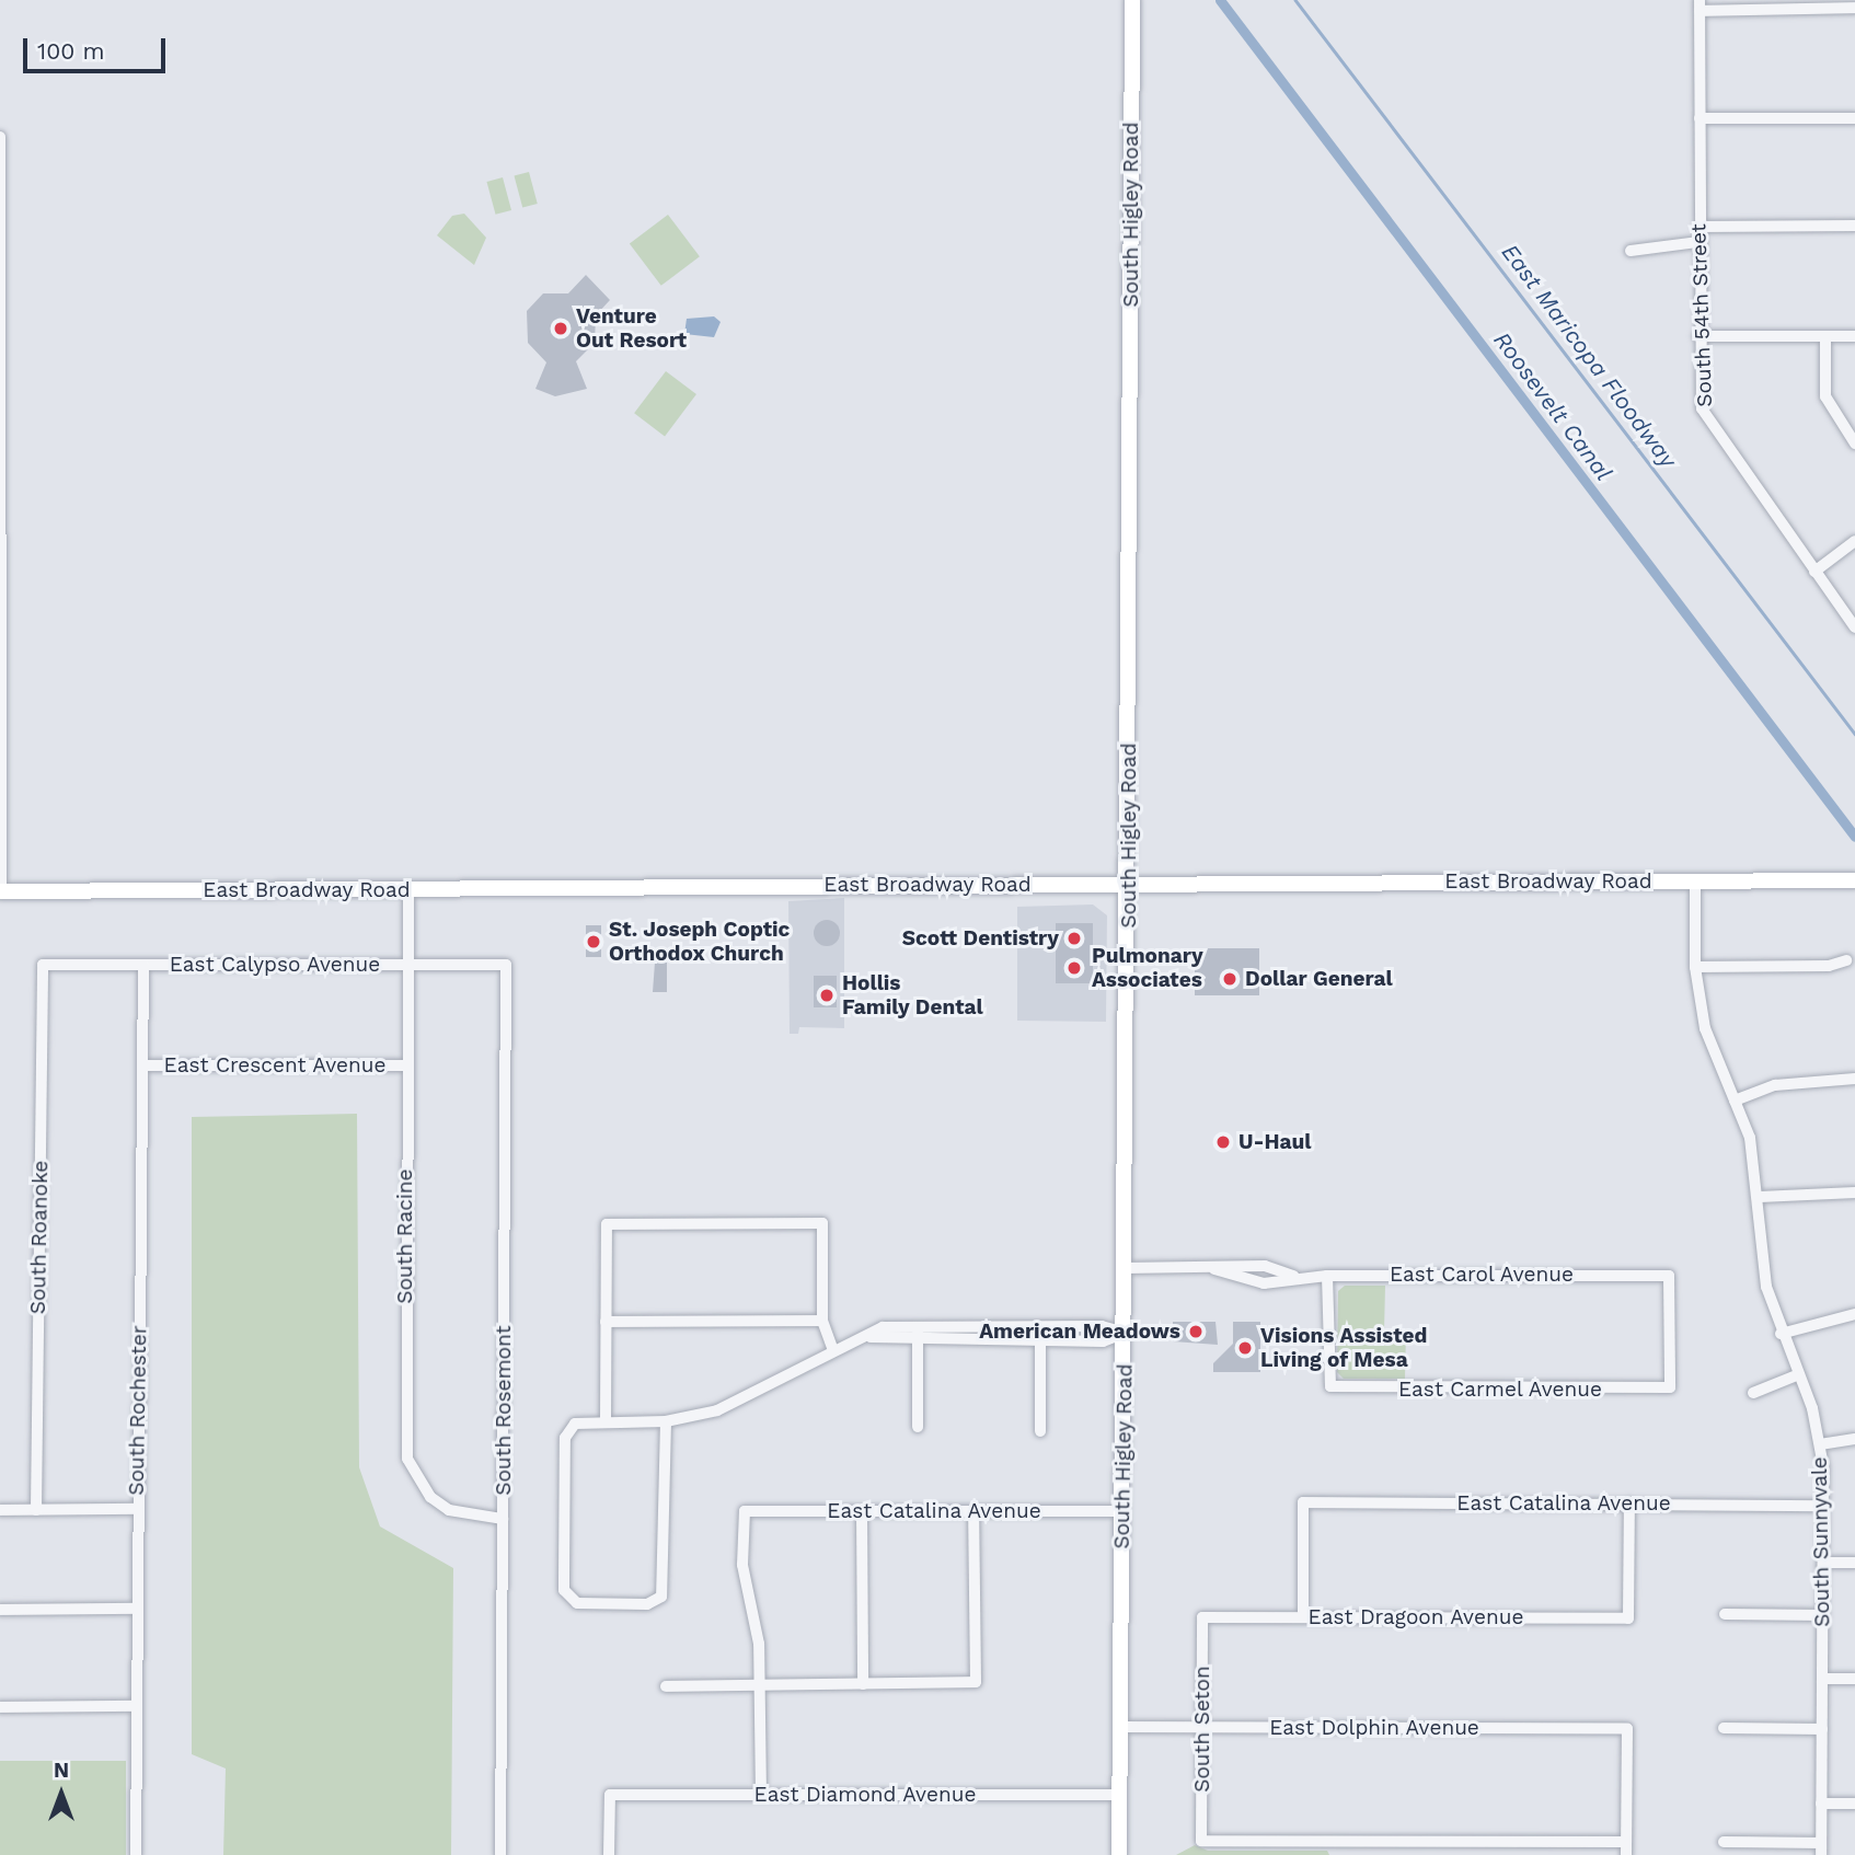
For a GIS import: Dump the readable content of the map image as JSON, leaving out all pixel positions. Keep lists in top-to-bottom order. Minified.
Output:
{"streets":{"main road":["South Higley Road","East Broadway Road"],"street":["South 54th Street","East Calypso Avenue","East Crescent Avenue","South Racine","South Roanoke","East Carol Avenue","East Carmel Avenue","South Rochester","South Rosemont","East Catalina Avenue","South Sunnyvale","East Dragoon Avenue","East Dolphin Avenue","South Seton","East Diamond Avenue"]},"crossings":[["South Higley Road","East Broadway Road"],["South Higley Road","East Carol Avenue"],["South Higley Road","East Catalina Avenue"],["South Higley Road","East Dolphin Avenue"],["South Higley Road","East Diamond Avenue"],["East Broadway Road","South Racine"],["East Broadway Road","South Sunnyvale"],["East Calypso Avenue","South Racine"],["East Calypso Avenue","South Roanoke"],["East Calypso Avenue","South Rochester"],["East Calypso Avenue","South Rosemont"],["East Crescent Avenue","South Racine"],["East Crescent Avenue","South Rochester"],["South Racine","South Rosemont"],["East Carol Avenue","East Carmel Avenue"],["East Catalina Avenue","South Sunnyvale"],["East Catalina Avenue","East Dragoon Avenue"],["East Dragoon Avenue","South Seton"],["East Dolphin Avenue","South Seton"]],"water":["East Maricopa Floodway","Roosevelt Canal"],"places":["Venture Out Resort","Scott Dentistry","St. Joseph Coptic Orthodox Church","Pulmonary Associates","Dollar General","Hollis Family Dental","U-Haul","American Meadows","Visions Assisted Living of Mesa"],"scale_bar":"100 m","north":"top"}
